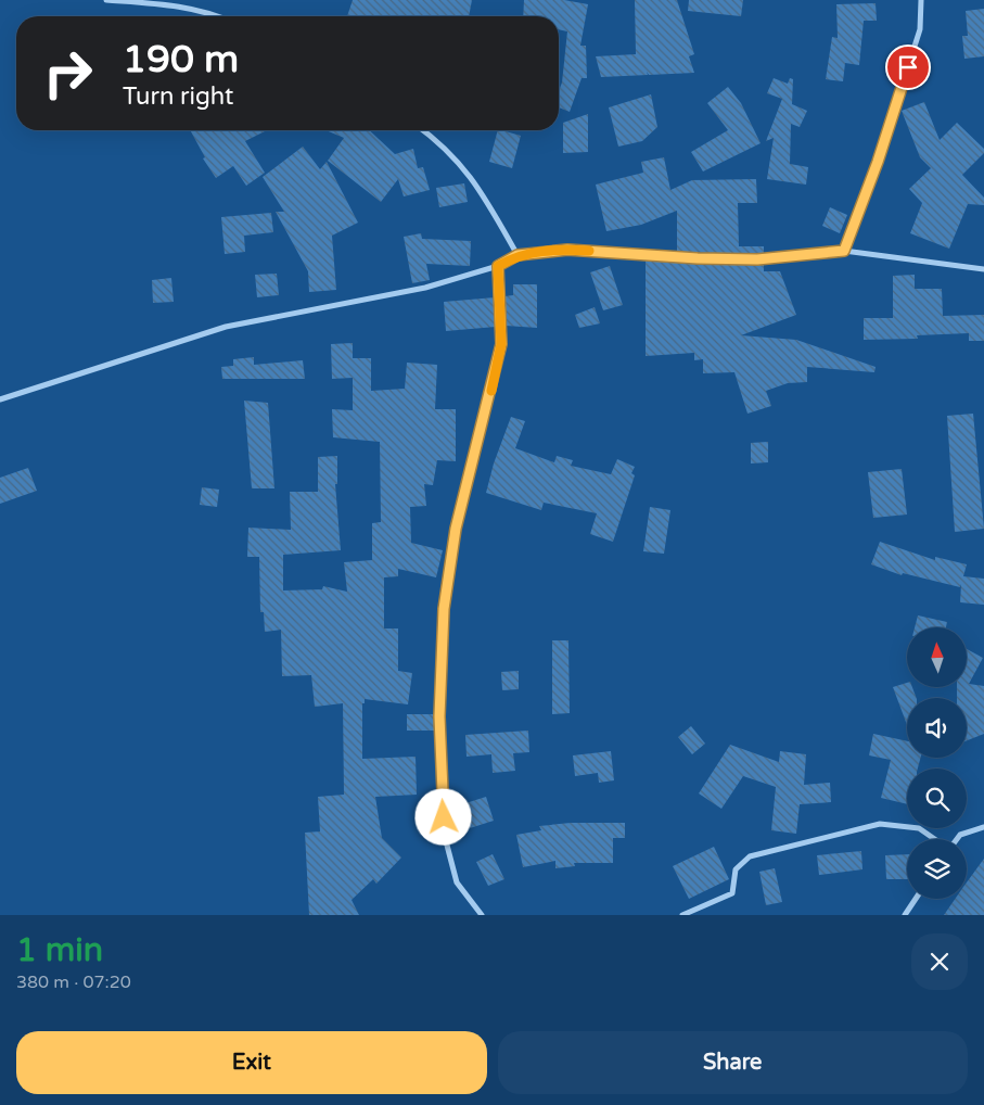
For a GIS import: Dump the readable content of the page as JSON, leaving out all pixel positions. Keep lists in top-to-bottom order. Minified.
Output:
{"north":"top","page":{"turn":["190 m","Turn right"],"heading":["1 min","380 m · 07:20"],"buttons":["Exit","Share"]}}
